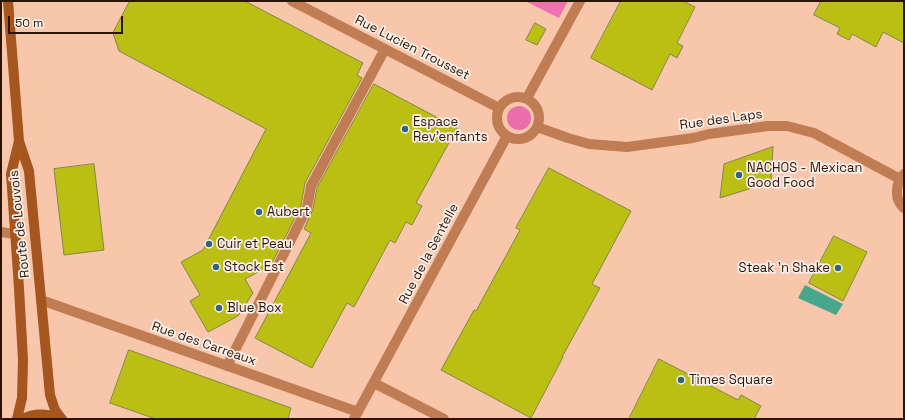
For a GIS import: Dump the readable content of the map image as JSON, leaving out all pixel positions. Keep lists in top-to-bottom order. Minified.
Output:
{"streets":{"main road":["Route de Louvois"],"street":["Rue Lucien Trousset","Rue des Laps","Rue de la Sentelle","Rue des Carreaux"]},"crossings":[["Rue Lucien Trousset","Rue des Laps"],["Rue Lucien Trousset","Rue de la Sentelle"],["Rue des Laps","Rue de la Sentelle"],["Route de Louvois","Rue des Carreaux"],["Rue de la Sentelle","Rue des Carreaux"]],"places":["Espace Rev'enfants","NACHOS - Mexican Good Food","Aubert","Cuir et Peau","Stock Est","Steak 'n Shake","Blue Box","Times Square"],"scale_bar":"50 m"}
